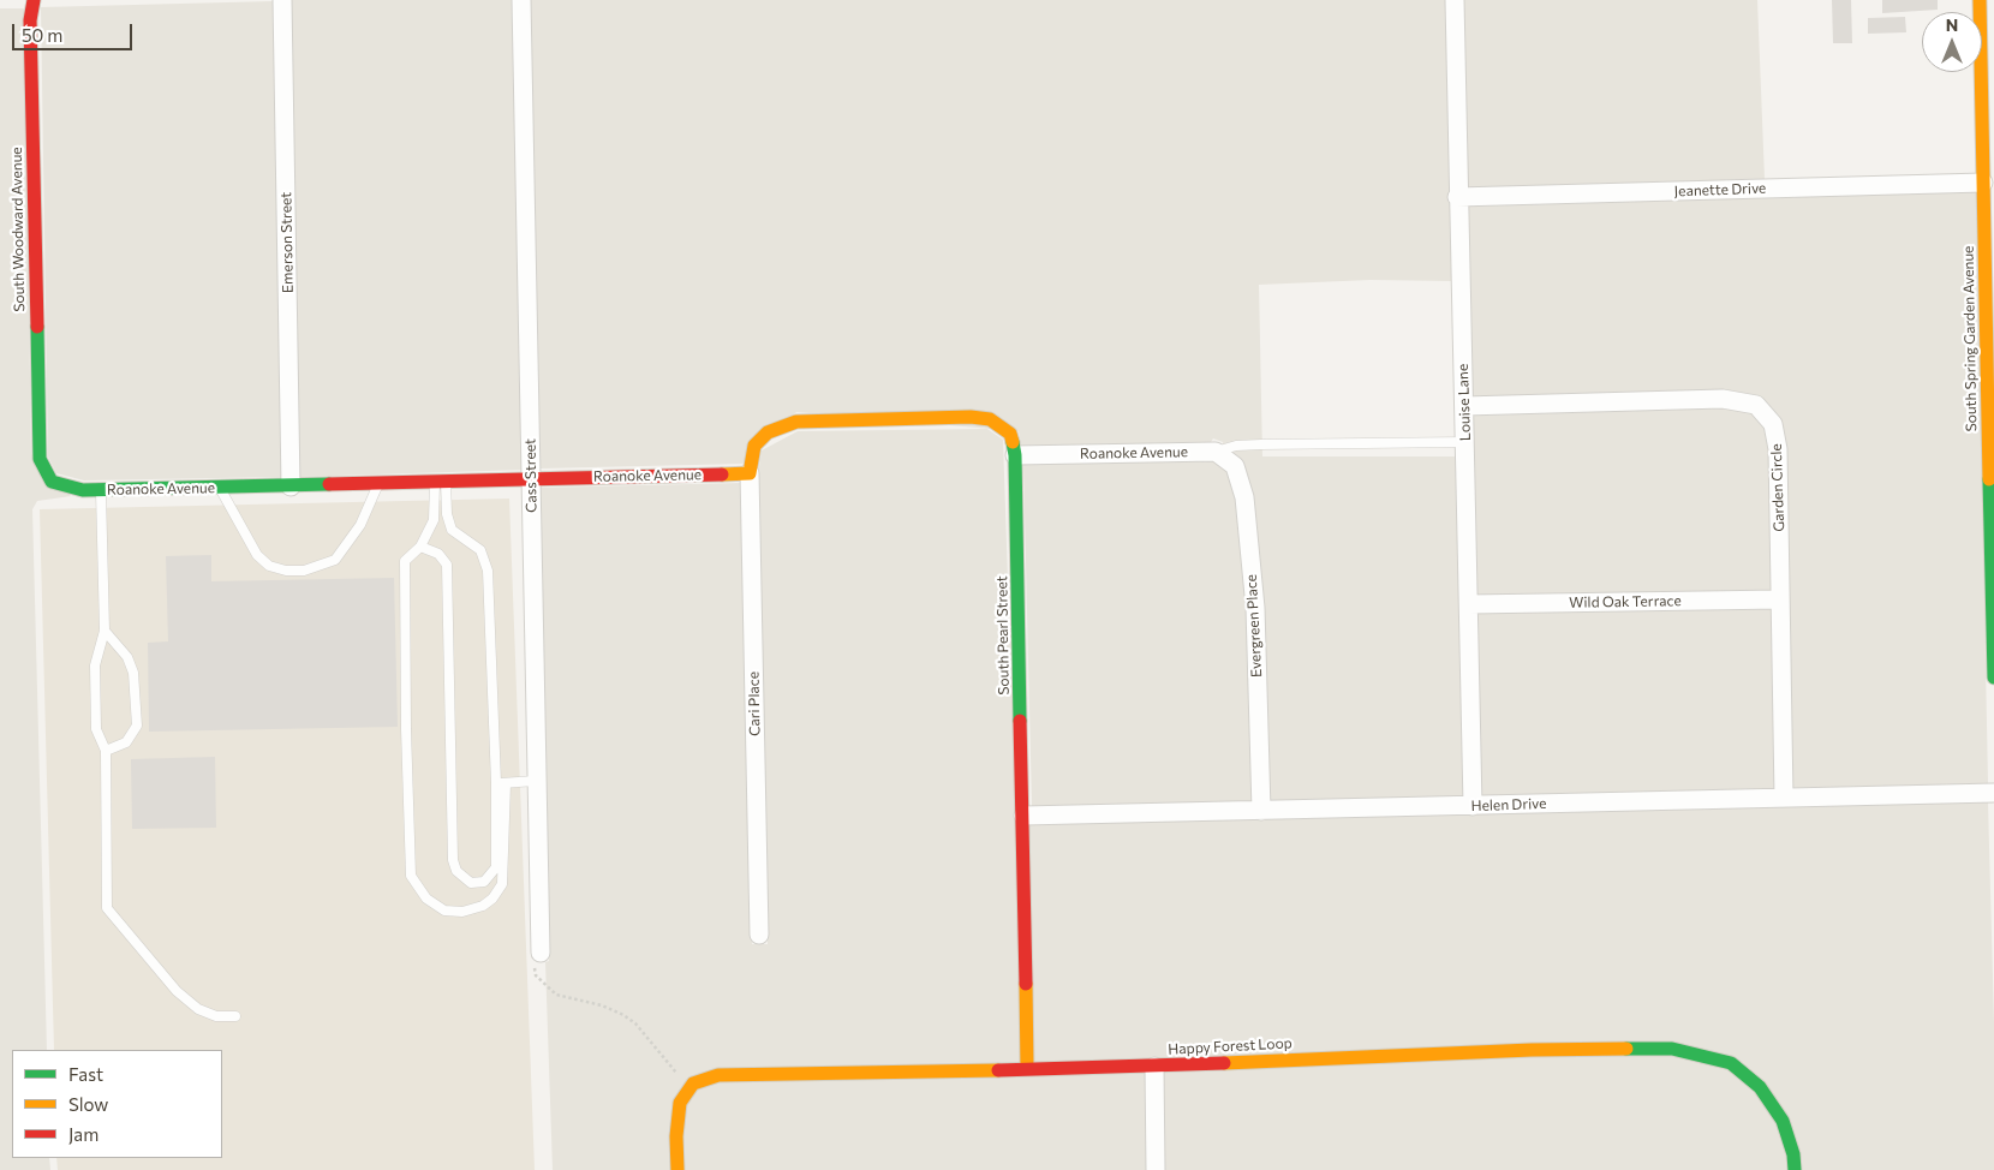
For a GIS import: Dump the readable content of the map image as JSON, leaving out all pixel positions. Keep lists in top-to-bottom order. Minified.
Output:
{"streets":{"street":["Jeanette Drive","South Woodward Avenue","Emerson Street","South Spring Garden Avenue","Louise Lane","Roanoke Avenue","Cass Street","Garden Circle","Wild Oak Terrace","Evergreen Place","South Pearl Street","Cari Place","Helen Drive","Happy Forest Loop"]},"crossings":[["Jeanette Drive","South Spring Garden Avenue"],["Jeanette Drive","Louise Lane"],["South Woodward Avenue","Roanoke Avenue"],["Emerson Street","Roanoke Avenue"],["Louise Lane","Garden Circle"],["Louise Lane","Wild Oak Terrace"],["Louise Lane","Helen Drive"],["Roanoke Avenue","Cass Street"],["Roanoke Avenue","Evergreen Place"],["Roanoke Avenue","South Pearl Street"],["Roanoke Avenue","Cari Place"],["Garden Circle","Wild Oak Terrace"],["Garden Circle","Helen Drive"],["Evergreen Place","Helen Drive"],["South Pearl Street","Helen Drive"],["South Pearl Street","Happy Forest Loop"]],"legend":["Fast","Slow","Jam"],"scale_bar":"50 m","north":"top"}
